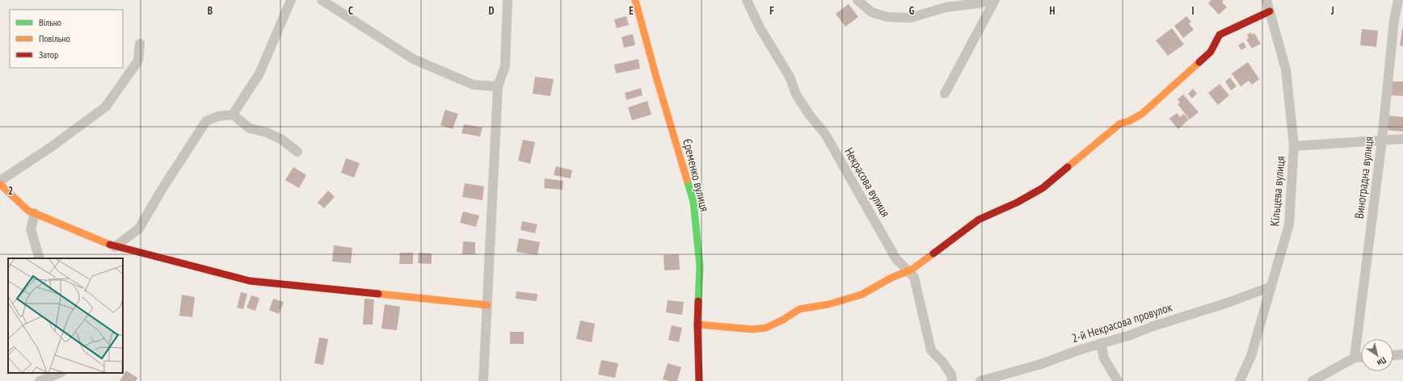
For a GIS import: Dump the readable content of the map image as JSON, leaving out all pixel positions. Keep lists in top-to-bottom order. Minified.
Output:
{"streets":{"street":["Єременко вулиця","Виноградна вулиця","Некрасова вулиця","Кільцева вулиця","2-й Некрасова провулок"]},"crossings":[["Кільцева вулиця","2-й Некрасова провулок"]],"legend":["Вільно","Повільно","Затор"],"north":"bottom right","grid":{"columns":["B","C","D","E","F","G","H","I","J"],"rows":["2"]}}
